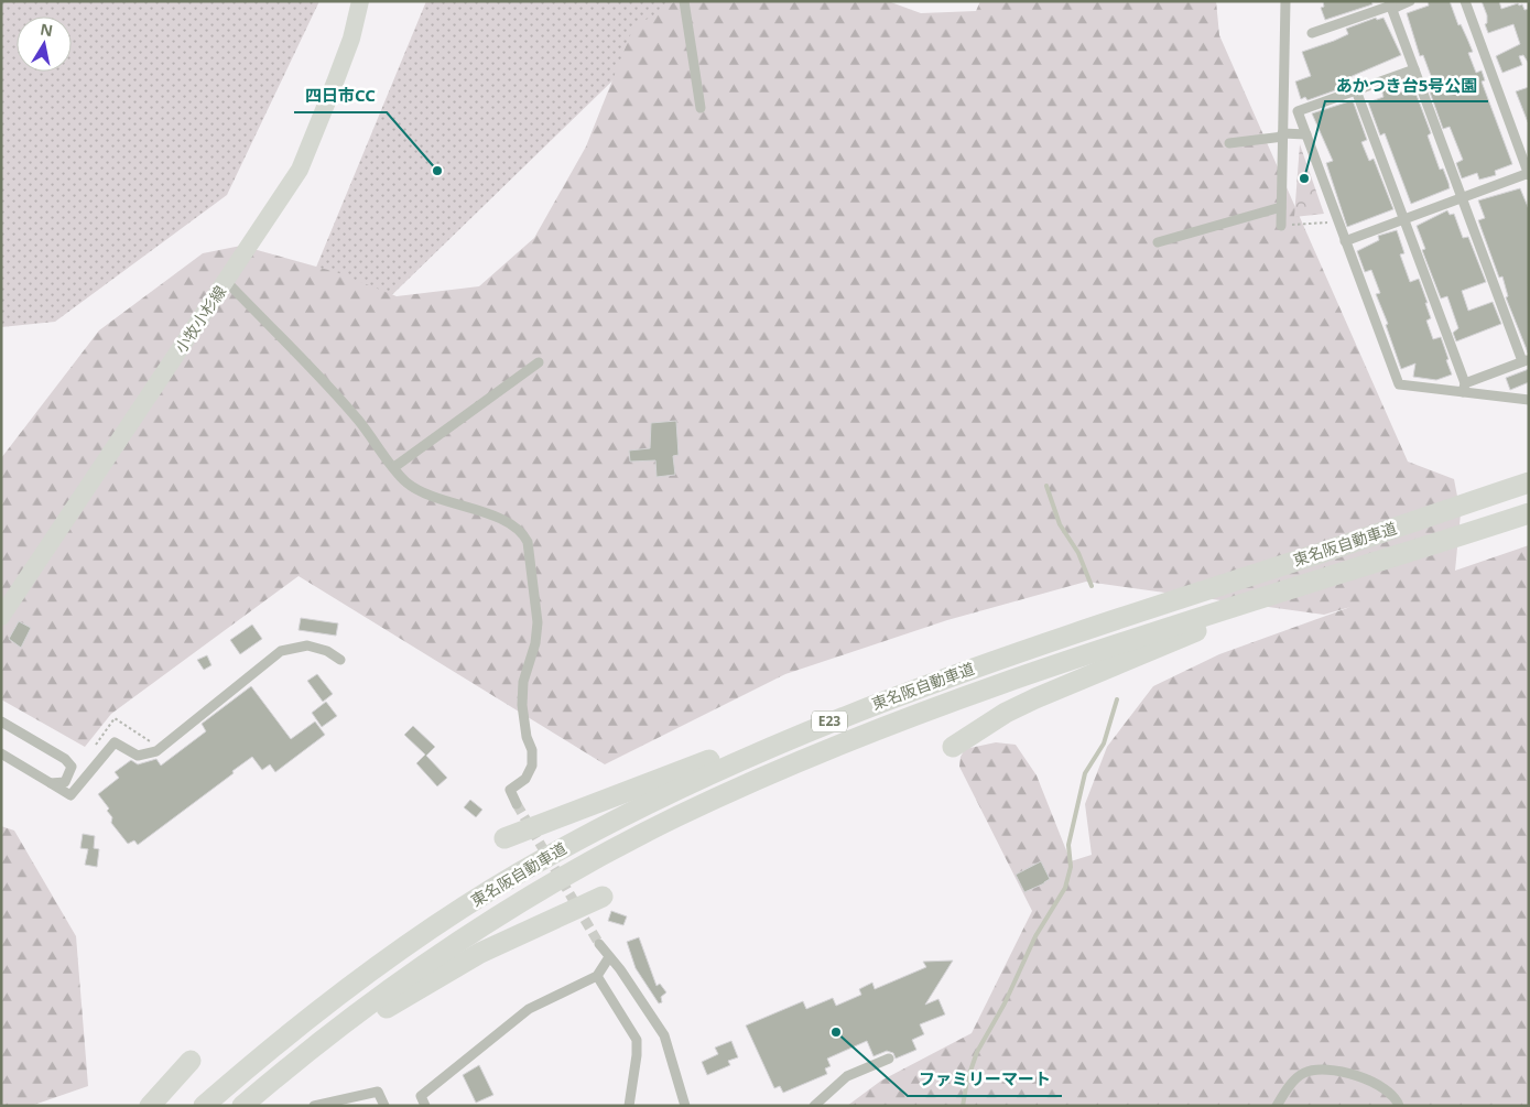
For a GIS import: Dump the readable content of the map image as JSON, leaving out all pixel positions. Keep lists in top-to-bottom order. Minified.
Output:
{"streets":{"highway":["東名阪自動車道","E23"],"main road":["小牧小杉線"]},"places":["四日市CC","あかつき台5号公園","ファミリーマート"],"north":"top"}
